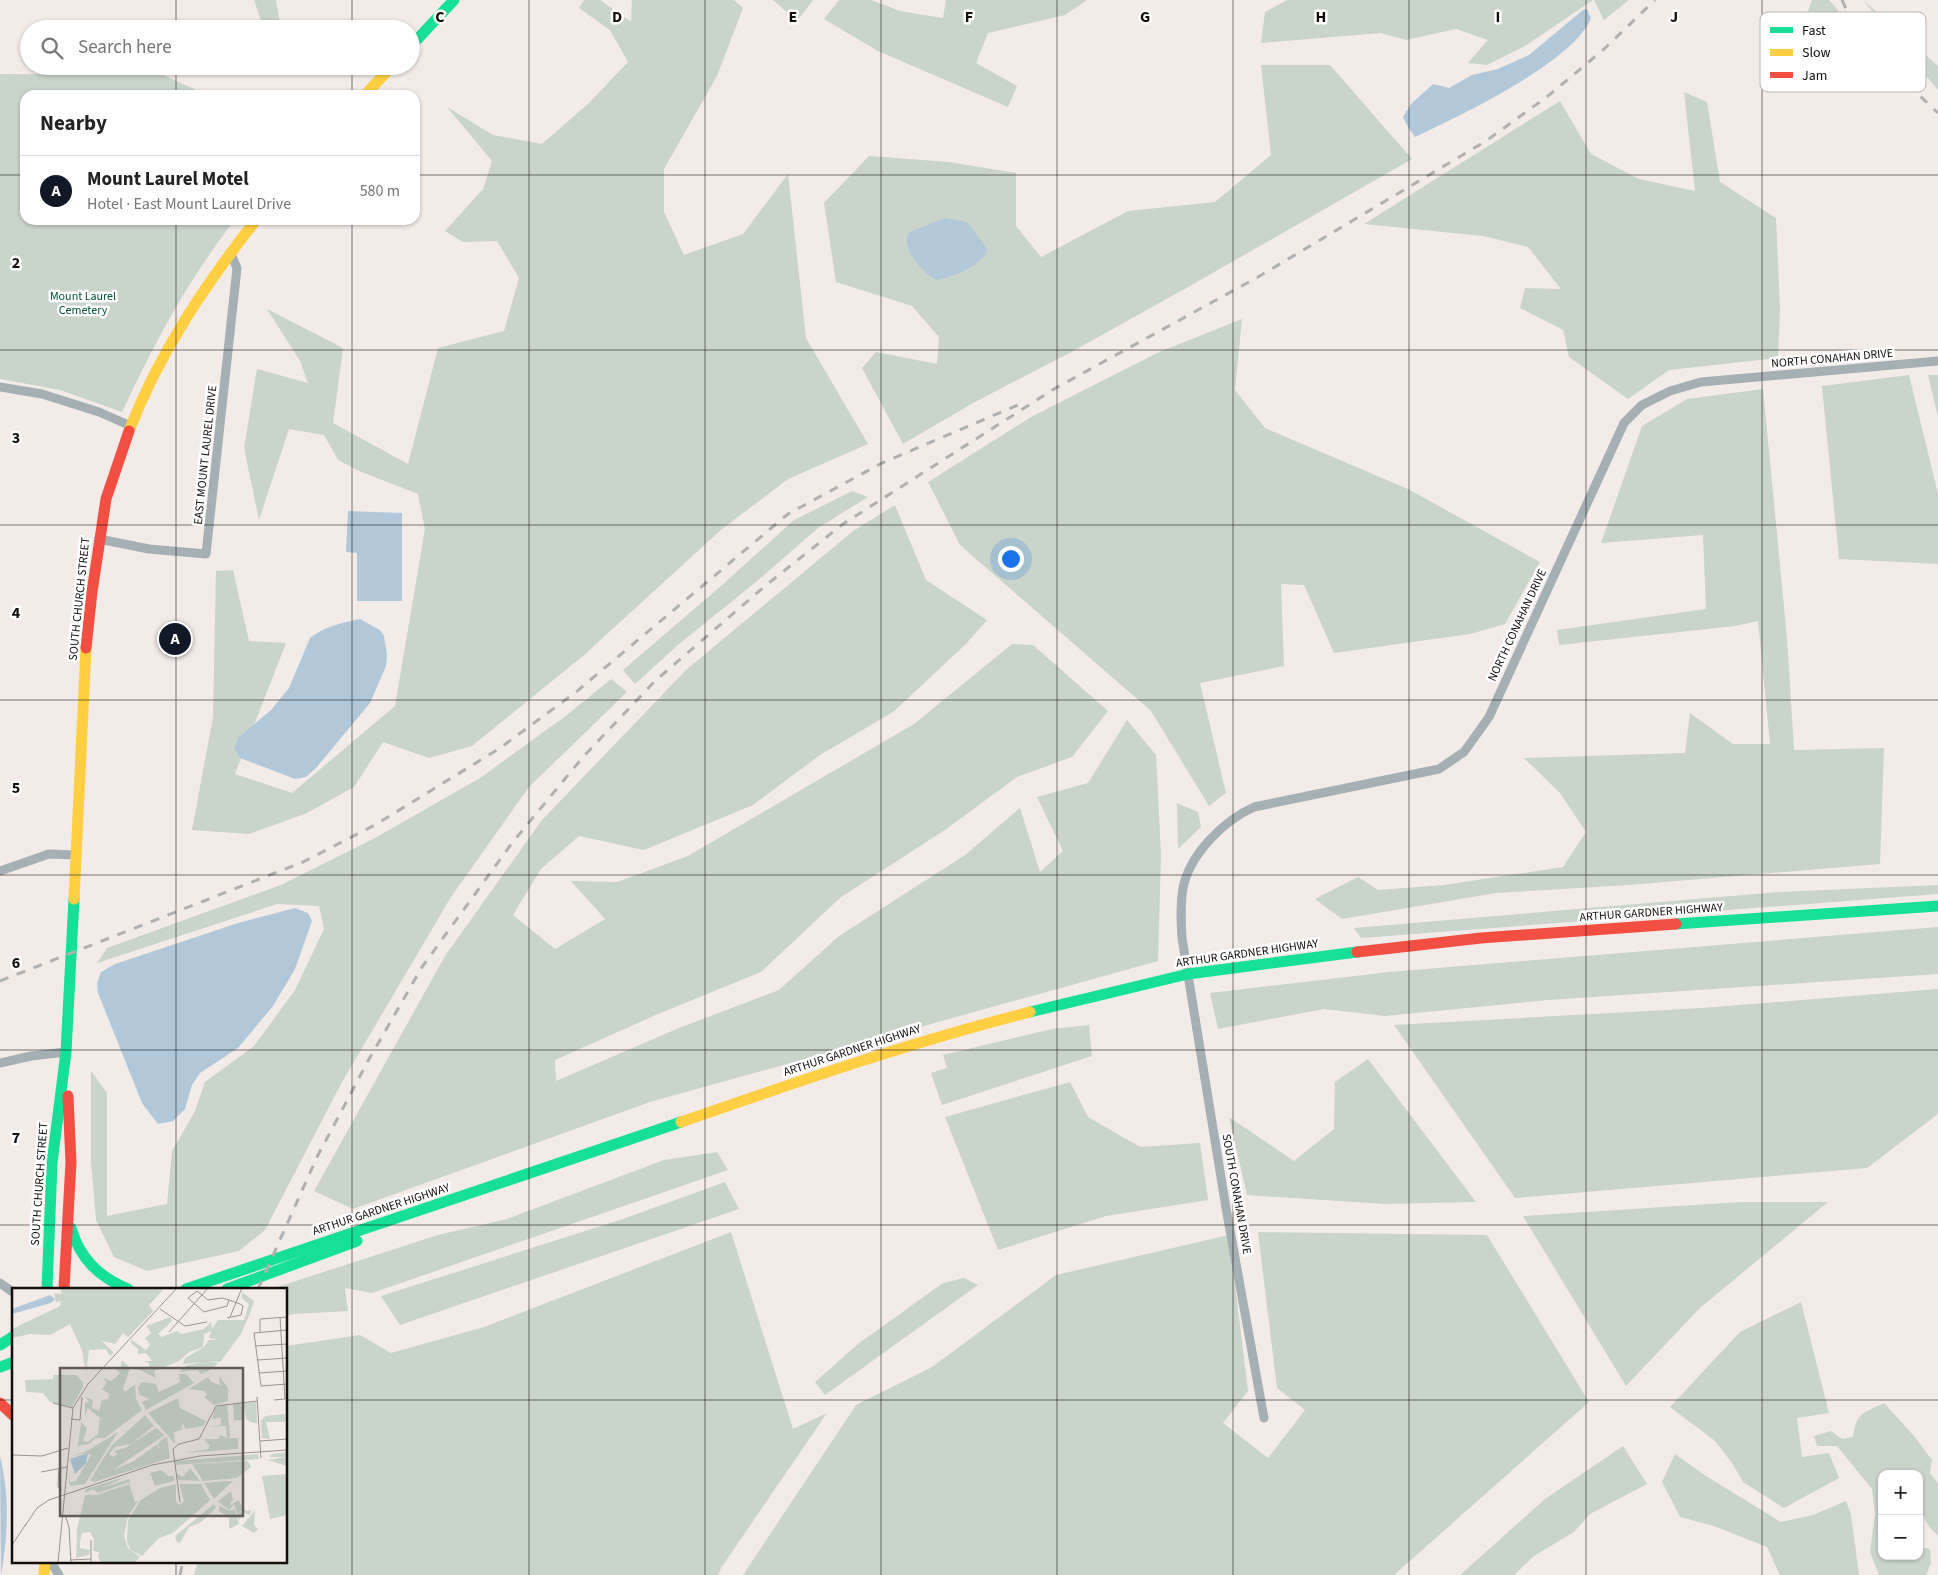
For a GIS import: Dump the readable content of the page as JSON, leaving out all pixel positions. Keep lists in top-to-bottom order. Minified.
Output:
{"streets":{"main road":["SOUTH CHURCH STREET","ARTHUR GARDNER HIGHWAY"],"street":["NORTH CONAHAN DRIVE","EAST MOUNT LAUREL DRIVE","SOUTH CONAHAN DRIVE"]},"crossings":[["NORTH CONAHAN DRIVE","ARTHUR GARDNER HIGHWAY"],["NORTH CONAHAN DRIVE","SOUTH CONAHAN DRIVE"],["EAST MOUNT LAUREL DRIVE","SOUTH CHURCH STREET"],["ARTHUR GARDNER HIGHWAY","SOUTH CONAHAN DRIVE"]],"parks":["Mount Laurel Cemetery"],"legend":["Fast","Slow","Jam"],"page":{"search":"Search here","heading":"Nearby","list":[{"mark":"A","name":"Mount Laurel Motel","note":"Hotel · East Mount Laurel Drive","value":"580 m"}],"pins":"A","map_buttons":["+","−"]},"grid":{"columns":["C","D","E","F","G","H","I","J"],"rows":["2","3","4","5","6","7"]}}
